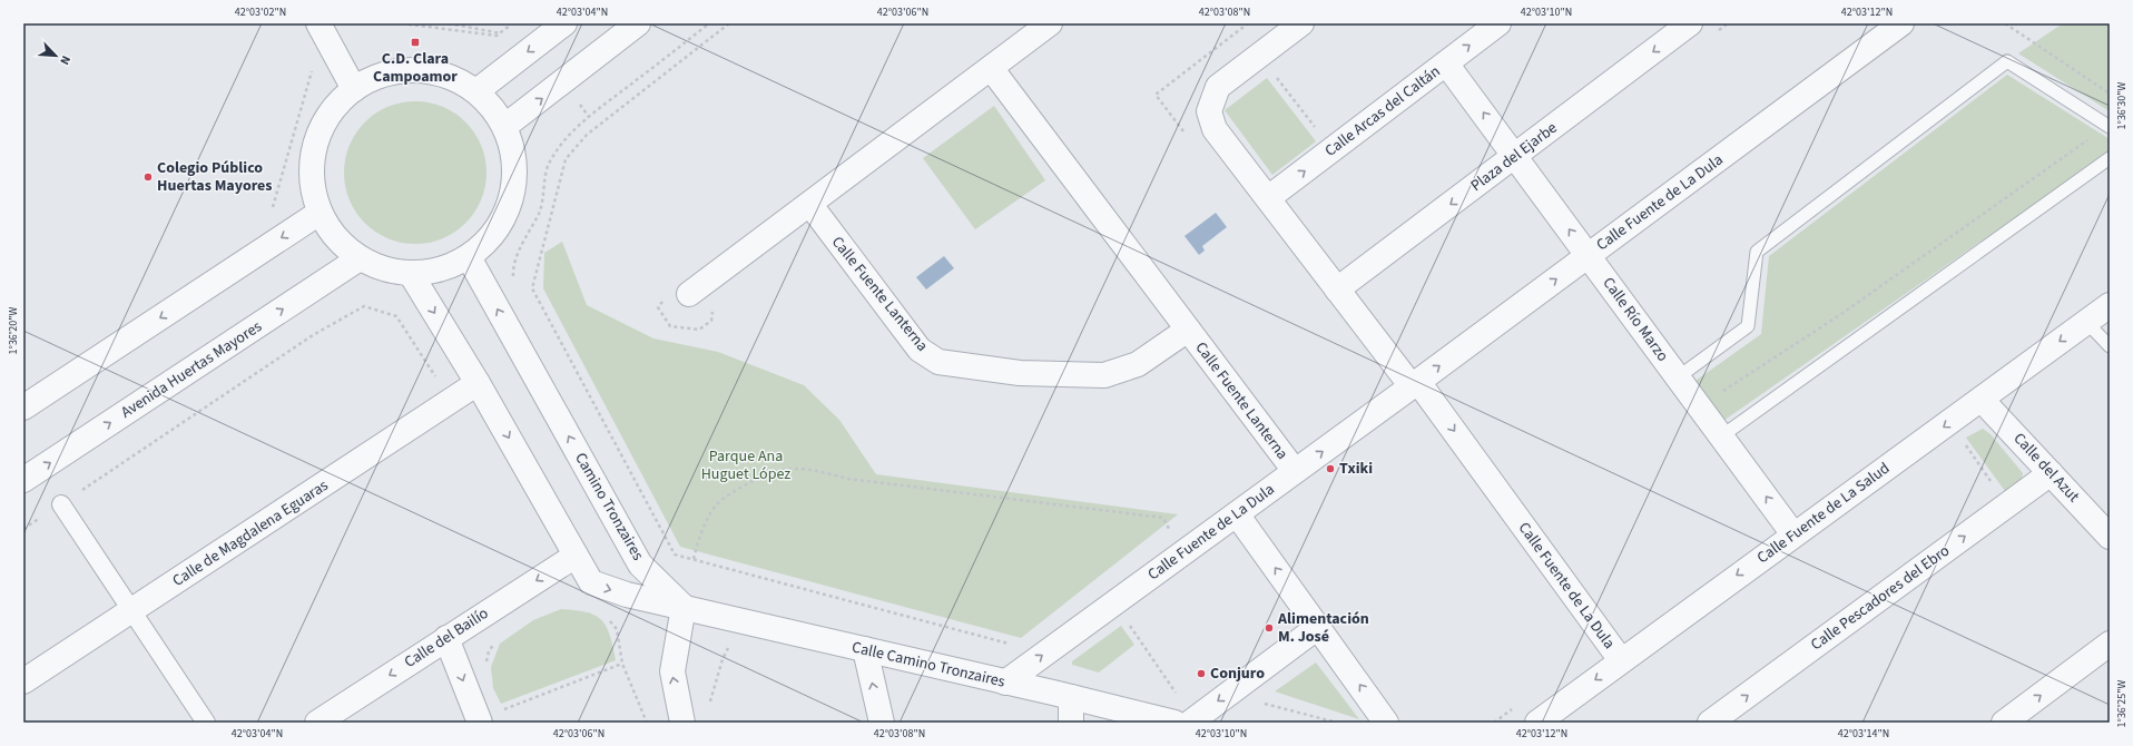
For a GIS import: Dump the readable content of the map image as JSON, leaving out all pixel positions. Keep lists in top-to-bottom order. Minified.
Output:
{"streets":{"street":["Calle Arcas del Caltán","Plaza del Ejarbe","Calle Fuente de La Dula","Calle Fuente Lanterna","Calle Río Marzo","Avenida Huertas Mayores","Calle del Azut","Camino Tronzaires","Calle Fuente de La Salud","Calle de Magdalena Eguaras","Calle Pescadores del Ebro","Calle del Bailío","Calle Camino Tronzaires"]},"crossings":[["Calle Arcas del Caltán","Calle Río Marzo"],["Plaza del Ejarbe","Calle Río Marzo"],["Calle Fuente de La Dula","Calle Fuente Lanterna"],["Calle Fuente de La Dula","Calle Río Marzo"],["Calle Fuente de La Dula","Calle Fuente de La Salud"],["Calle Fuente de La Dula","Calle Camino Tronzaires"],["Calle Río Marzo","Calle Fuente de La Salud"],["Calle del Azut","Calle Fuente de La Salud"],["Calle del Azut","Calle Pescadores del Ebro"],["Camino Tronzaires","Calle Camino Tronzaires"]],"one_way":["Calle Arcas del Caltán","Plaza del Ejarbe","Calle Río Marzo","Calle Fuente de La Salud","Calle del Bailío"],"parks":["Parque Ana Huguet López"],"places":{"transit":["C.D. Clara Campoamor"],"other":["Colegio Público Huertas Mayores","Txiki","Alimentación M. José","Conjuro"]},"north":"bottom right","coordinates":["42°03'02\"N","42°03'04\"N","42°03'06\"N","42°03'08\"N","42°03'10\"N","42°03'12\"N","1°36'30\"W","1°36'20\"W","1°36'25\"W","42°03'14\"N"]}
